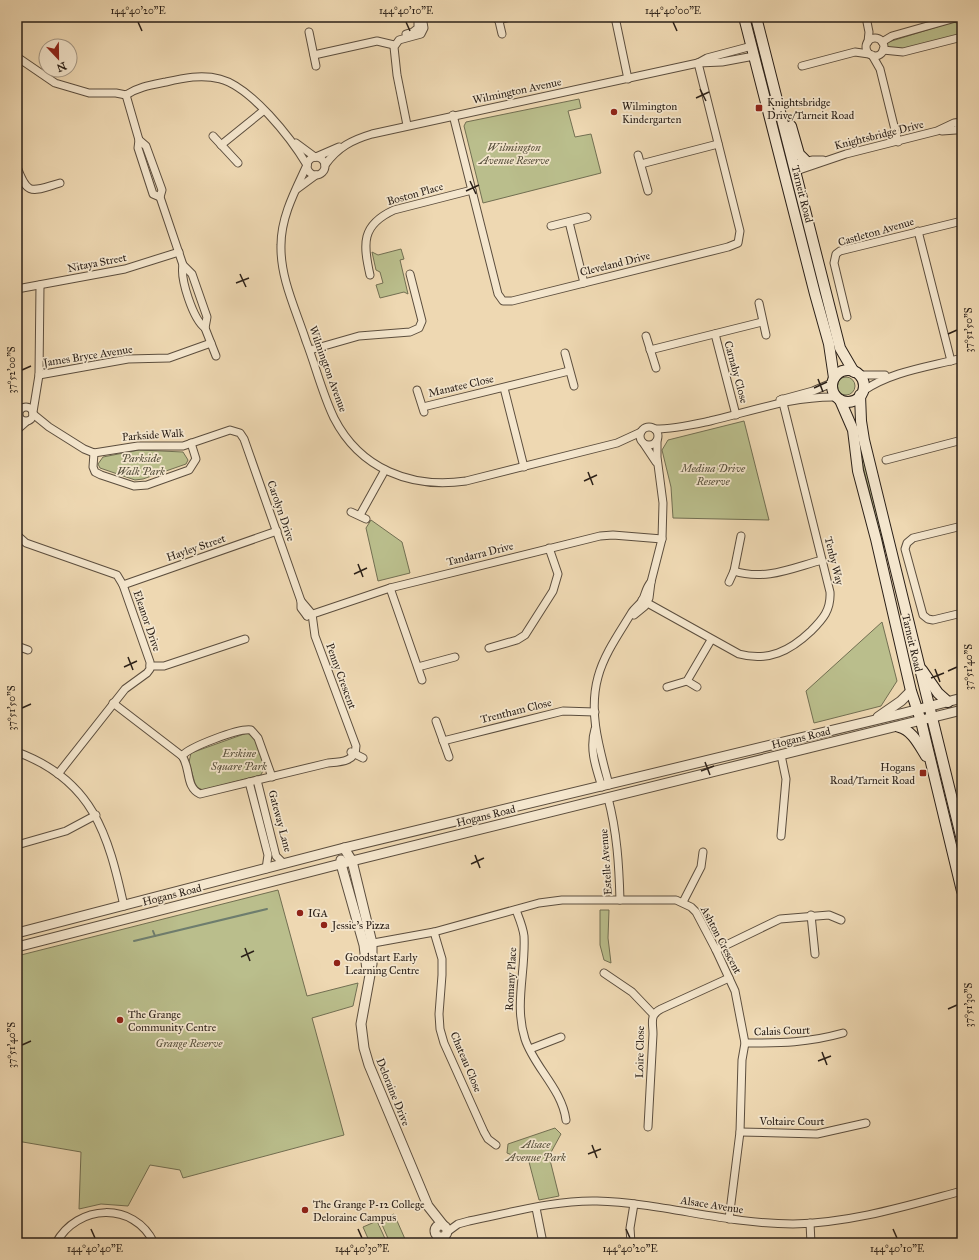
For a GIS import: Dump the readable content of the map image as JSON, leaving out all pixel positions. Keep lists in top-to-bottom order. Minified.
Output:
{"streets":{"main road":["Tarneit Road"],"street":["Wilmington Avenue","Knightsbridge Drive","Boston Place","Castleton Avenue","Nitaya Street","Cleveland Drive","James Bryce Avenue","Carnaby Close","Manatee Close","Parkside Walk","Carolyn Drive","Hayley Street","Tandarra Drive","Tenby Way","Eleanor Drive","Penny Crescent","Trentham Close","Hogans Road","Gateway Lane","Estelle Avenue","Ashton Crescent","Romany Place","Calais Court","Loire Close","Chateau Close","Deloraine Drive","Voltaire Court","Alsace Avenue"]},"crossings":[["Wilmington Avenue","Tarneit Road"],["Wilmington Avenue","Cleveland Drive"],["Wilmington Avenue","Manatee Close"],["Knightsbridge Drive","Tarneit Road"],["Boston Place","Cleveland Drive"],["Tarneit Road","Hogans Road"],["Parkside Walk","Carolyn Drive"],["Carolyn Drive","Hayley Street"],["Carolyn Drive","Tandarra Drive"],["Carolyn Drive","Penny Crescent"],["Hayley Street","Eleanor Drive"],["Tandarra Drive","Penny Crescent"],["Hogans Road","Gateway Lane"],["Hogans Road","Estelle Avenue"],["Hogans Road","Deloraine Drive"],["Ashton Crescent","Calais Court"],["Ashton Crescent","Loire Close"],["Ashton Crescent","Voltaire Court"],["Ashton Crescent","Alsace Avenue"],["Deloraine Drive","Alsace Avenue"]],"parks":["Wilmington Avenue Reserve","Parkside Walk Park","Medina Drive Reserve","Erskine Square Park","Grange Reserve","Alsace Avenue Park"],"places":{"transit":["Knightsbridge Drive/Tarneit Road","Hogans Road/Tarneit Road"],"other":["Wilmington Kindergarten","IGA","Jessie's Pizza","Goodstart Early Learning Centre","The Grange Community Centre","The Grange P-12 College Deloraine Campus"]},"north":"bottom","coordinates":["144°40'20\"E","144°40'10\"E","144°40'00\"E","37°51'50\"S","37°52'00\"S","37°51'40\"S","37°51'30\"S","144°40'40\"E","144°40'30\"E"]}
